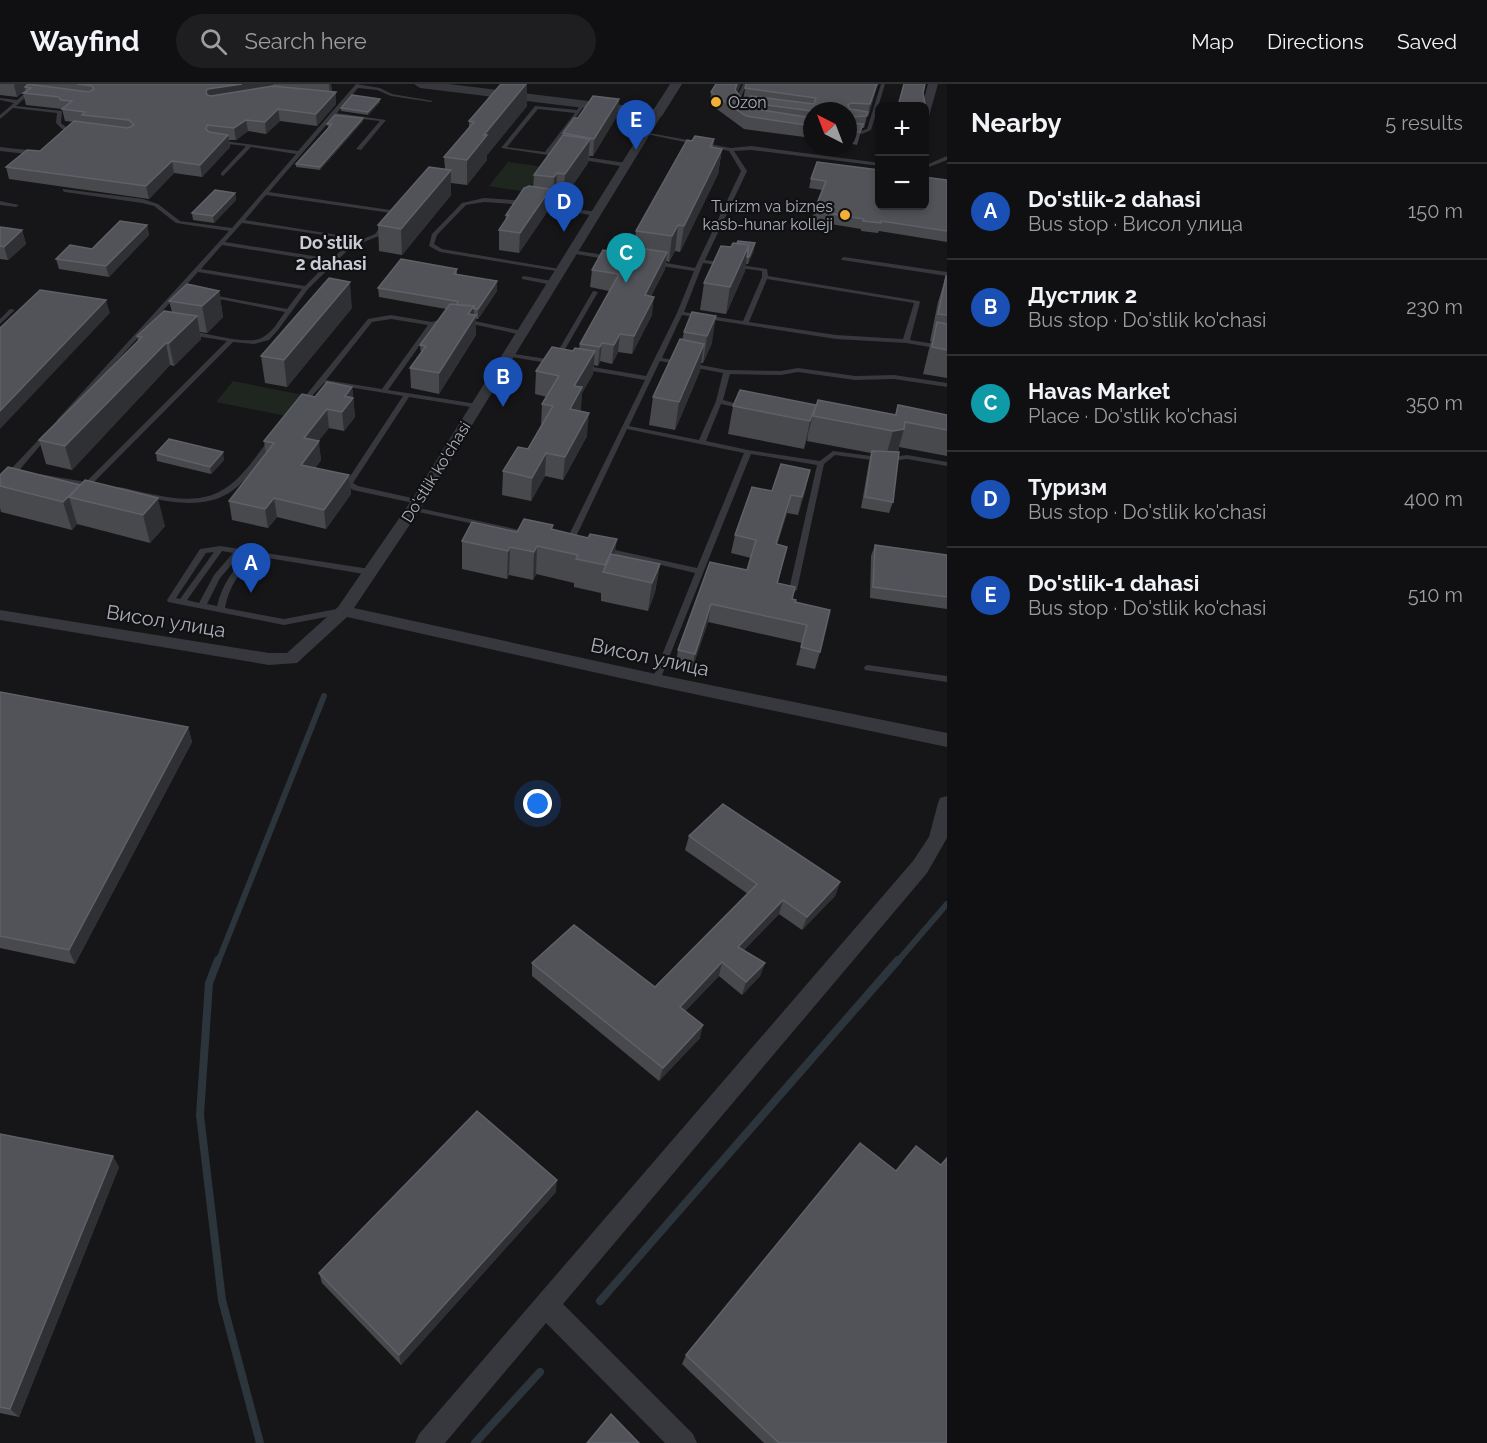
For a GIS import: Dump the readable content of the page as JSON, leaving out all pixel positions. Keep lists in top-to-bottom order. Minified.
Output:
{"streets":{"street":["Do'stlik ko'chasi","Висол улица"]},"crossings":[["Do'stlik ko'chasi","Висол улица"]],"districts":["Do'stlik 2 dahasi"],"places":["Ozon","Turizm va biznes kasb-hunar kolleji"],"north":"top left","page":{"header":"Wayfind","search":"Search here","nav":["Map","Directions","Saved"],"heading":["Nearby","5 results"],"pins":["E","D","C","B","A"],"map_buttons":["+","−"],"list":[{"mark":"A","name":"Do'stlik-2 dahasi","note":"Bus stop · Висол улица","value":"150 m"},{"mark":"B","name":"Дустлик 2","note":"Bus stop · Do'stlik ko'chasi","value":"230 m"},{"mark":"C","name":"Havas Market","note":"Place · Do'stlik ko'chasi","value":"350 m"},{"mark":"D","name":"Туризм","note":"Bus stop · Do'stlik ko'chasi","value":"400 m"},{"mark":"E","name":"Do'stlik-1 dahasi","note":"Bus stop · Do'stlik ko'chasi","value":"510 m"}]}}
